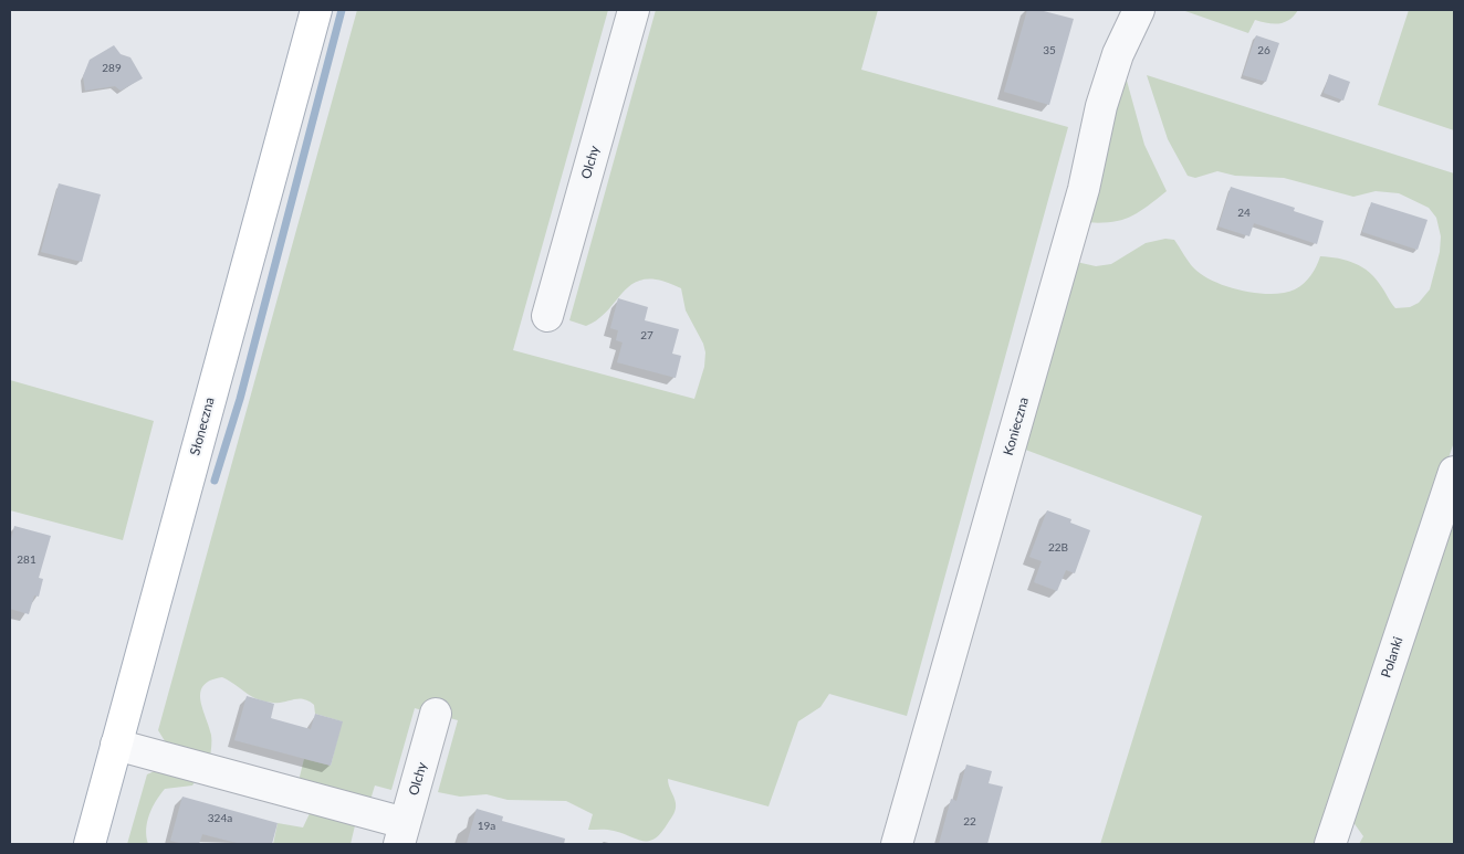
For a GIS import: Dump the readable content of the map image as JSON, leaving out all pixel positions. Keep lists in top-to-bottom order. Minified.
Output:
{"streets":{"main road":["Słoneczna"],"street":["Olchy","Konieczna","Polanki"]},"house_numbers":["35","26","289","24","27","22B","281","324a","22","19a"]}
